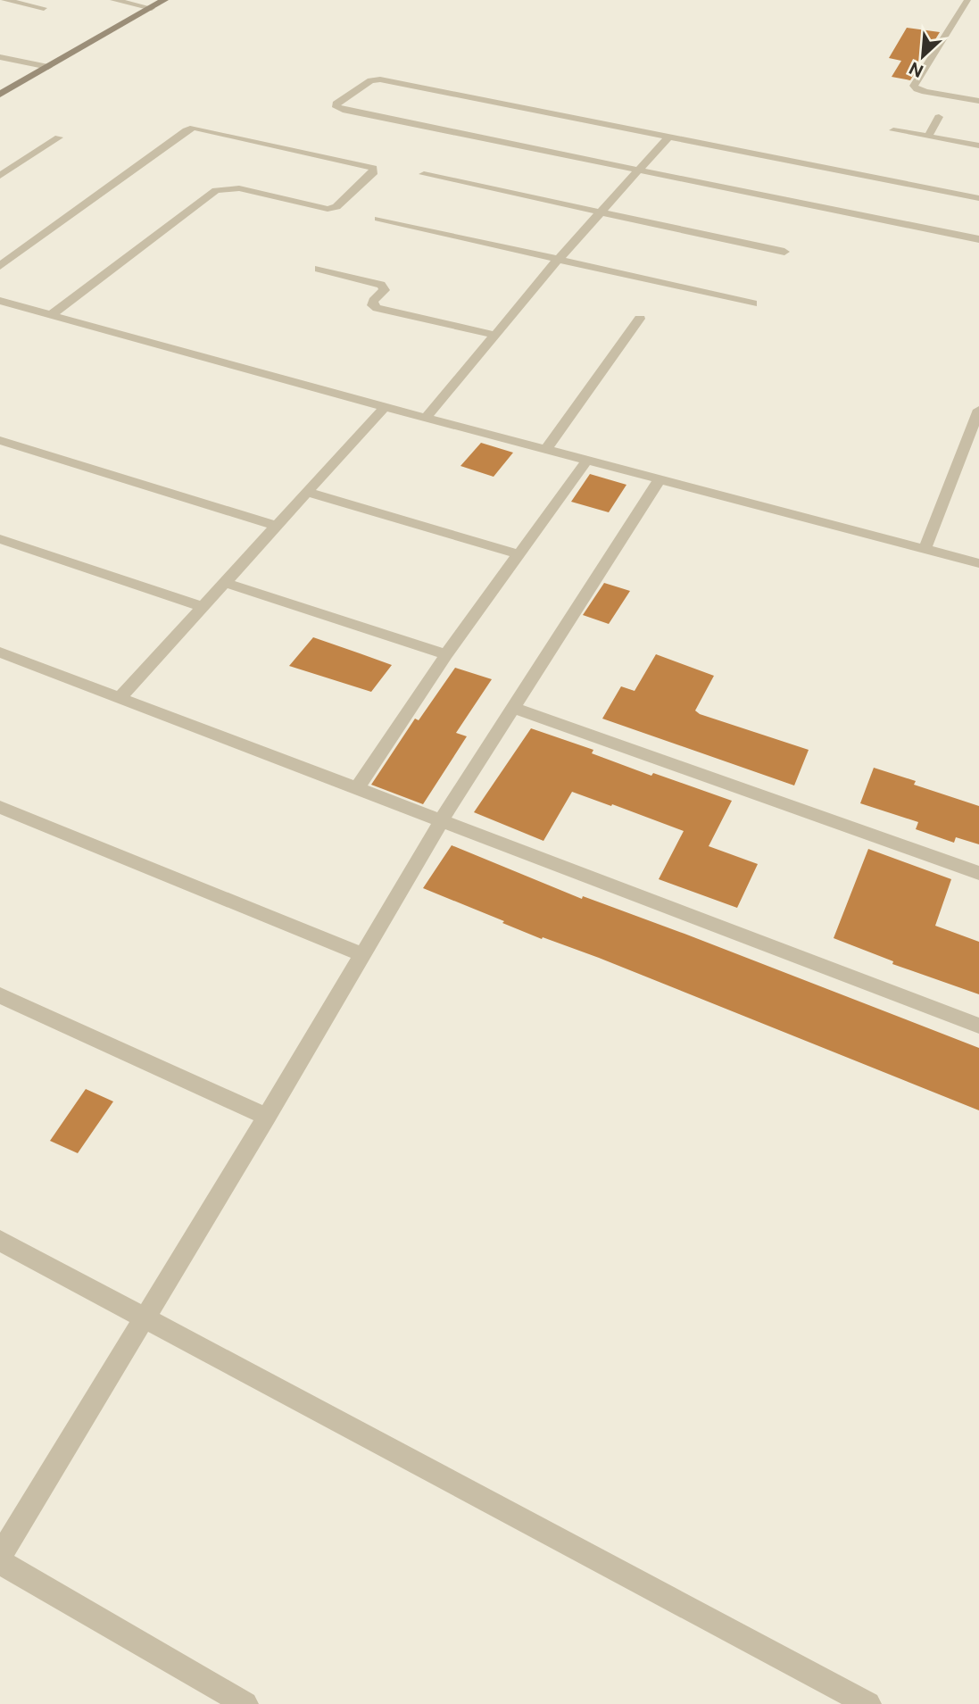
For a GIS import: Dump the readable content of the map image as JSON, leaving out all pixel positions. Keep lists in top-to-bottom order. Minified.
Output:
{"north":"bottom left"}
